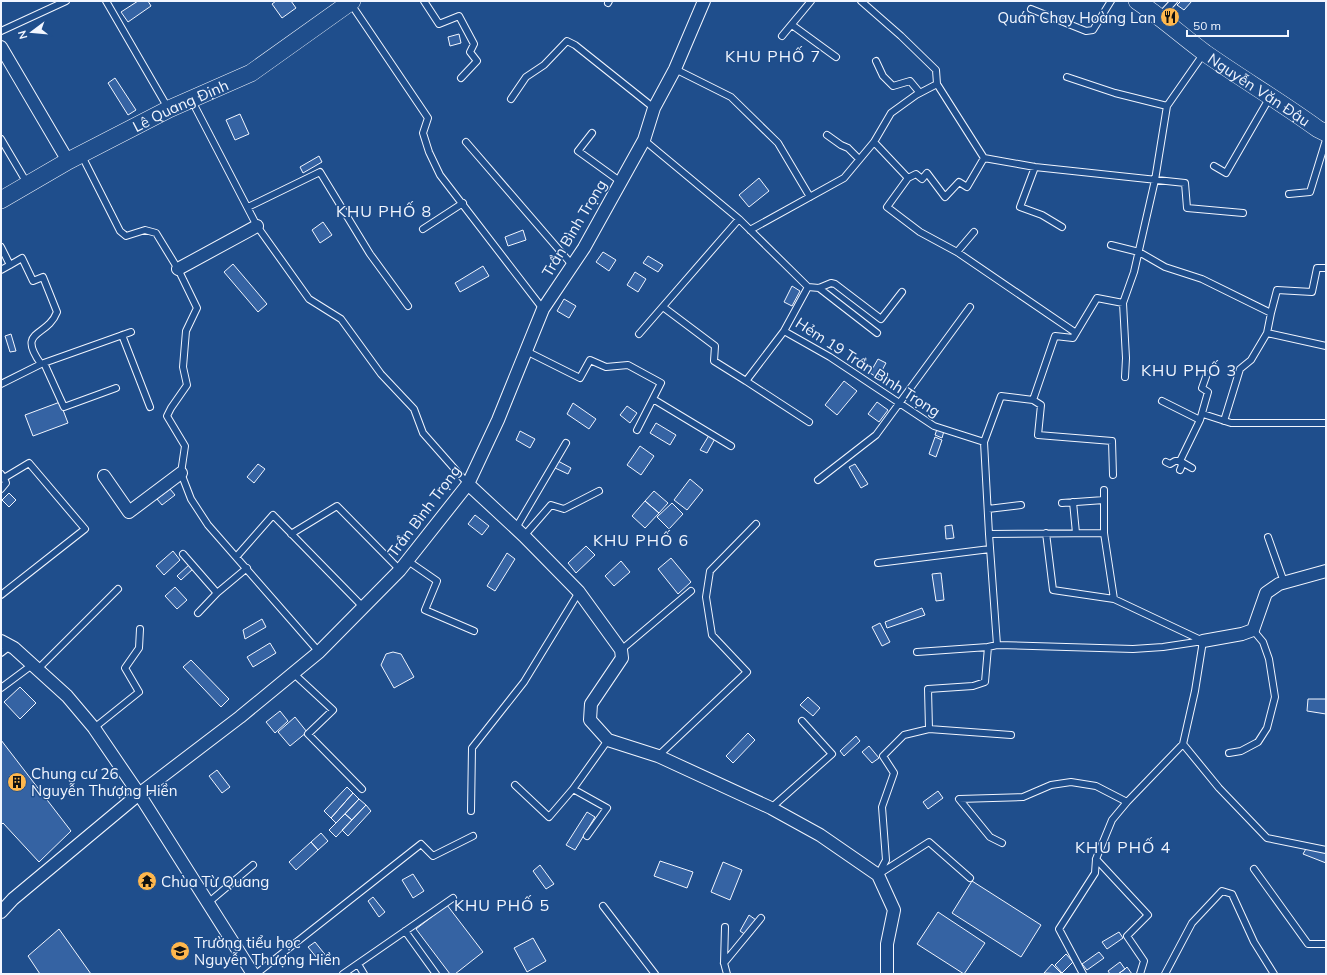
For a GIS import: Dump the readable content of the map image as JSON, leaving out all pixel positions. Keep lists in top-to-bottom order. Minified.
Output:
{"streets":{"main road":["Nguyễn Văn Đậu","Lê Quang Định"],"street":["Trần Bình Trọng"],"lane":["Hẻm 19 Trần Bình Trọng"]},"districts":["KHU PHỐ 7","KHU PHỐ 8","KHU PHỐ 3","KHU PHỐ 6","KHU PHỐ 4","KHU PHỐ 5"],"places":{"restaurant":["Quán Chay Hoàng Lan"],"building":["Chung cư 26 Nguyễn Thượng Hiền"],"temple":["Chùa Từ Quang"],"school or university":["Trường tiểu học Nguyễn Thượng Hiền"]},"scale_bar":"50 m","north":"left"}
